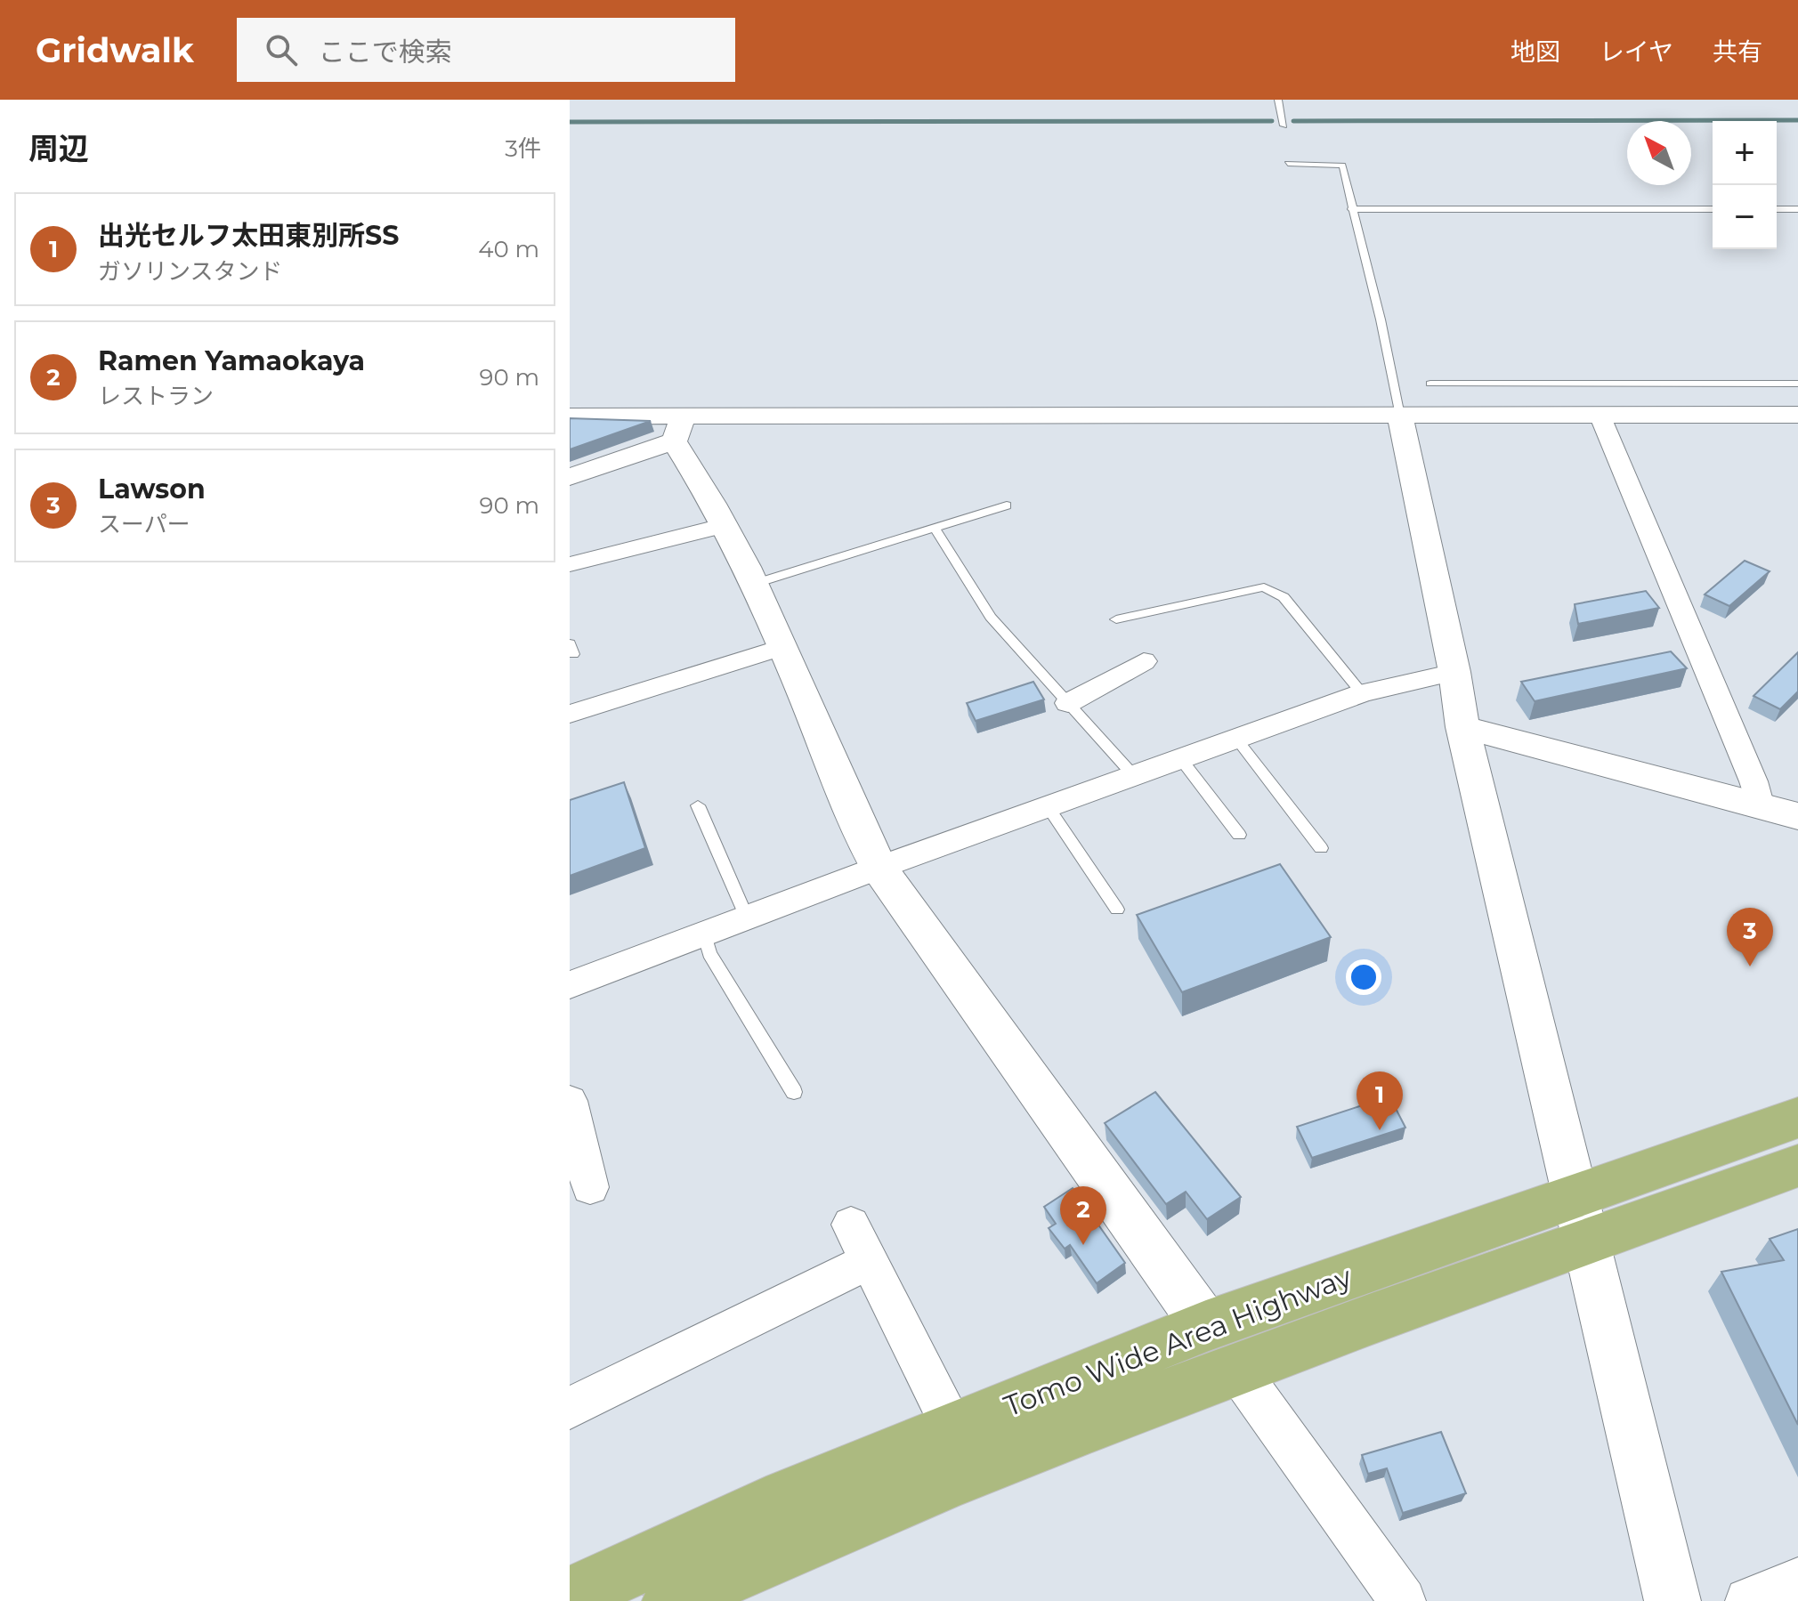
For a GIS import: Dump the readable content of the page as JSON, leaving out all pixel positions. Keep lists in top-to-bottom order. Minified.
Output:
{"streets":{"highway":["Tomo Wide Area Highway"]},"north":"top left","page":{"header":"Gridwalk","search":"ここで検索","nav":["地図","レイヤ","共有"],"heading":["周辺","3件"],"map_buttons":["+","−"],"list":[{"mark":"1","name":"出光セルフ太田東別所SS","note":"ガソリンスタンド","value":"40 m"},{"mark":"2","name":"Ramen Yamaokaya","note":"レストラン","value":"90 m"},{"mark":"3","name":"Lawson","note":"スーパー","value":"90 m"}],"pins":["3","1","2"]}}
